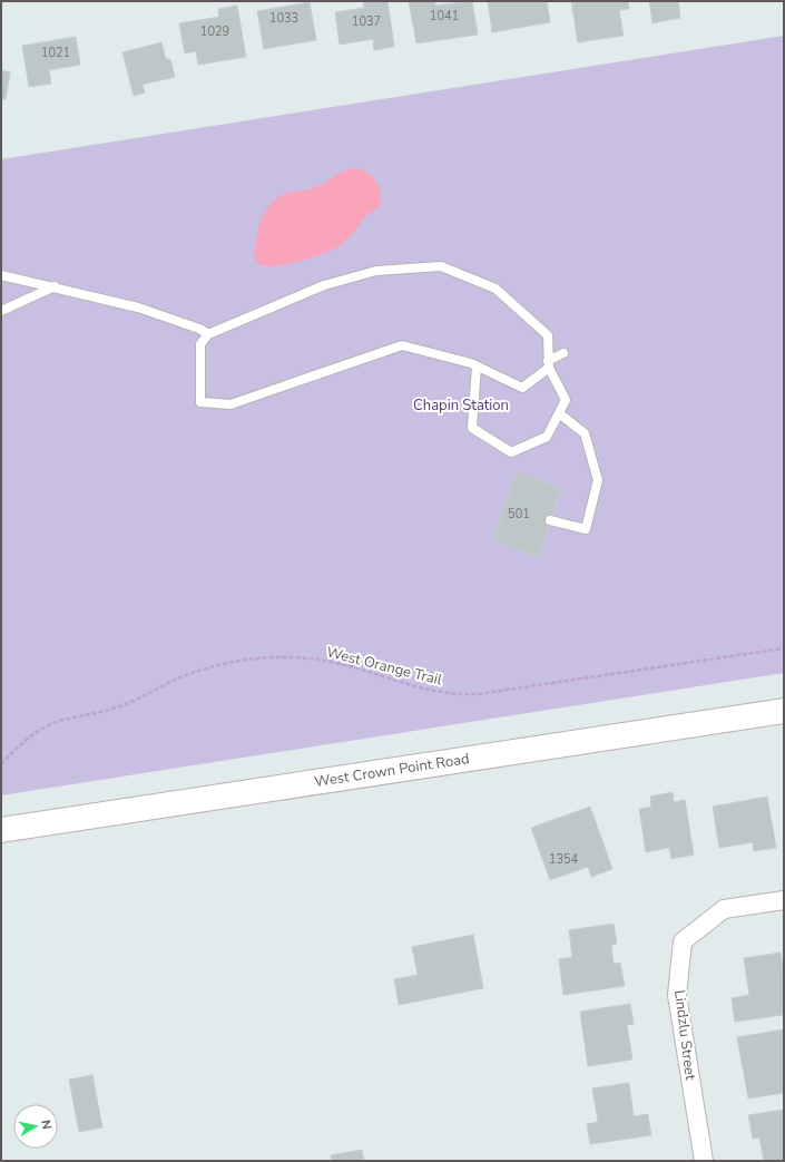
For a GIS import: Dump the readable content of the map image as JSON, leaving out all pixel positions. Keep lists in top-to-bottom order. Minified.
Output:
{"streets":{"street":["West Crown Point Road","Lindzlu Street"],"path":["West Orange Trail"]},"parks":["Chapin Station"],"house_numbers":["1041","1033","1037","1029","1021","501","1354"],"north":"right"}
